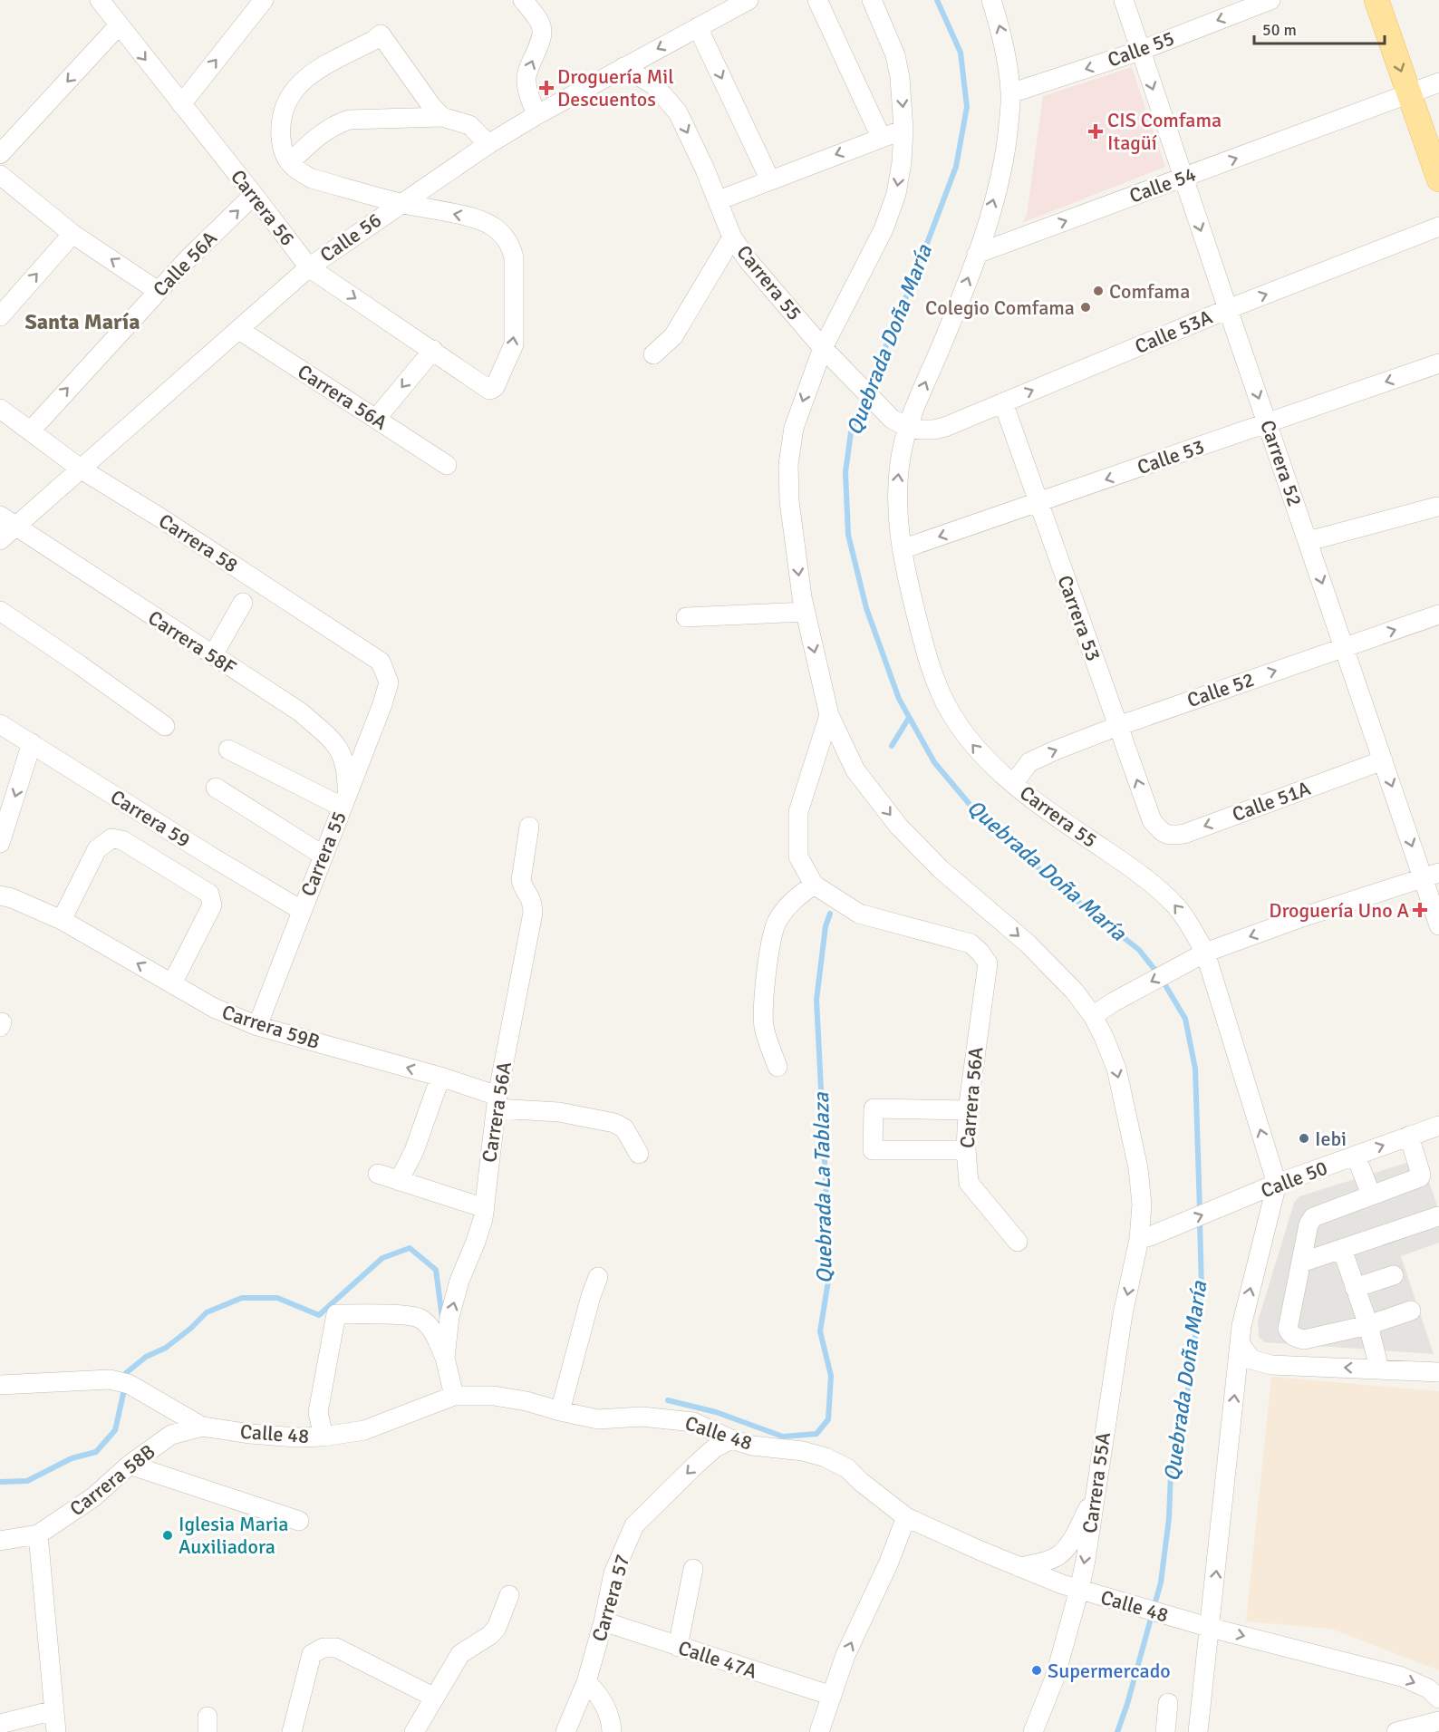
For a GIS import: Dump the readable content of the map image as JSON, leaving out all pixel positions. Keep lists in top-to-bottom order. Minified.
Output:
{"streets":{"street":["Calle 55","Calle 54","Carrera 56","Calle 56","Calle 56A","Carrera 55","Calle 53A","Carrera 56A","Calle 53","Carrera 52","Carrera 58","Carrera 53","Carrera 58F","Calle 52","Calle 51A","Carrera 59","Carrera 59B","Calle 50","Calle 48","Carrera 58B","Carrera 55A","Carrera 57","Calle 47A"]},"crossings":[["Calle 55","Carrera 55"],["Calle 55","Carrera 52"],["Calle 54","Carrera 55"],["Calle 54","Carrera 52"],["Carrera 56","Calle 56"],["Carrera 56","Calle 56A"],["Calle 56","Carrera 55"],["Calle 56","Carrera 56A"],["Calle 56","Carrera 58"],["Calle 56","Carrera 58F"],["Calle 56A","Carrera 58"],["Carrera 55","Calle 53A"],["Carrera 55","Calle 53"],["Carrera 55","Carrera 58"],["Carrera 55","Carrera 58F"],["Carrera 55","Calle 52"],["Carrera 55","Carrera 59"],["Carrera 55","Carrera 59B"],["Carrera 55","Calle 50"],["Carrera 55","Carrera 55A"],["Calle 53A","Carrera 52"],["Calle 53A","Carrera 53"],["Carrera 56A","Carrera 59B"],["Carrera 56A","Calle 48"],["Calle 53","Carrera 52"],["Calle 53","Carrera 53"],["Carrera 52","Calle 52"],["Carrera 52","Calle 51A"],["Carrera 53","Calle 52"],["Carrera 53","Calle 51A"],["Calle 50","Carrera 55A"],["Calle 48","Carrera 58B"],["Calle 48","Carrera 55A"],["Calle 48","Carrera 57"],["Carrera 57","Calle 47A"]],"one_way":["Calle 55","Calle 54","Calle 53A","Calle 53","Carrera 52","Calle 52","Carrera 59B","Calle 50"],"districts":["Santa María"],"water":["Quebrada Doña María","Quebrada La Tablaza"],"places":{"health":["Droguería Mil Descuentos","CIS Comfama Itagüí","Droguería Uno A"],"other":["Comfama","Colegio Comfama","Iebi","Iglesia Maria Auxiliadora","Supermercado"]},"scale_bar":"50 m"}
